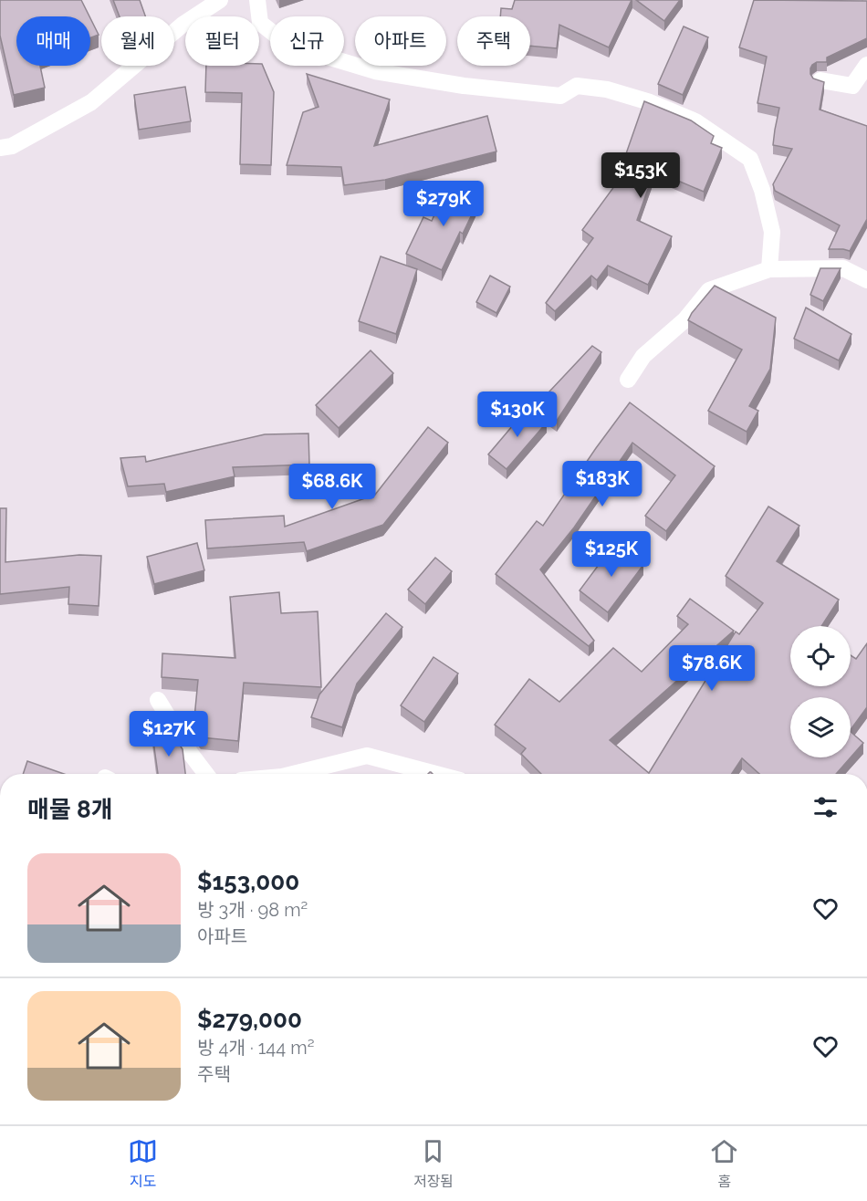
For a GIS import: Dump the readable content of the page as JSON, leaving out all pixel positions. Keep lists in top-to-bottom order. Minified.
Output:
{"page":{"chip":["매매","월세","필터","신규","아파트","주택"],"price":["$153K","$279K","$130K","$183K","$68.6K","$125K","$78.6K","$127K"],"heading":"매물 8개","list":[{"name":"$153,000","note":"방 3개 · 98 m² · 아파트"},{"name":"$279,000","note":"방 4개 · 144 m² · 주택"}],"tabs":["지도","저장됨","홈"]}}
